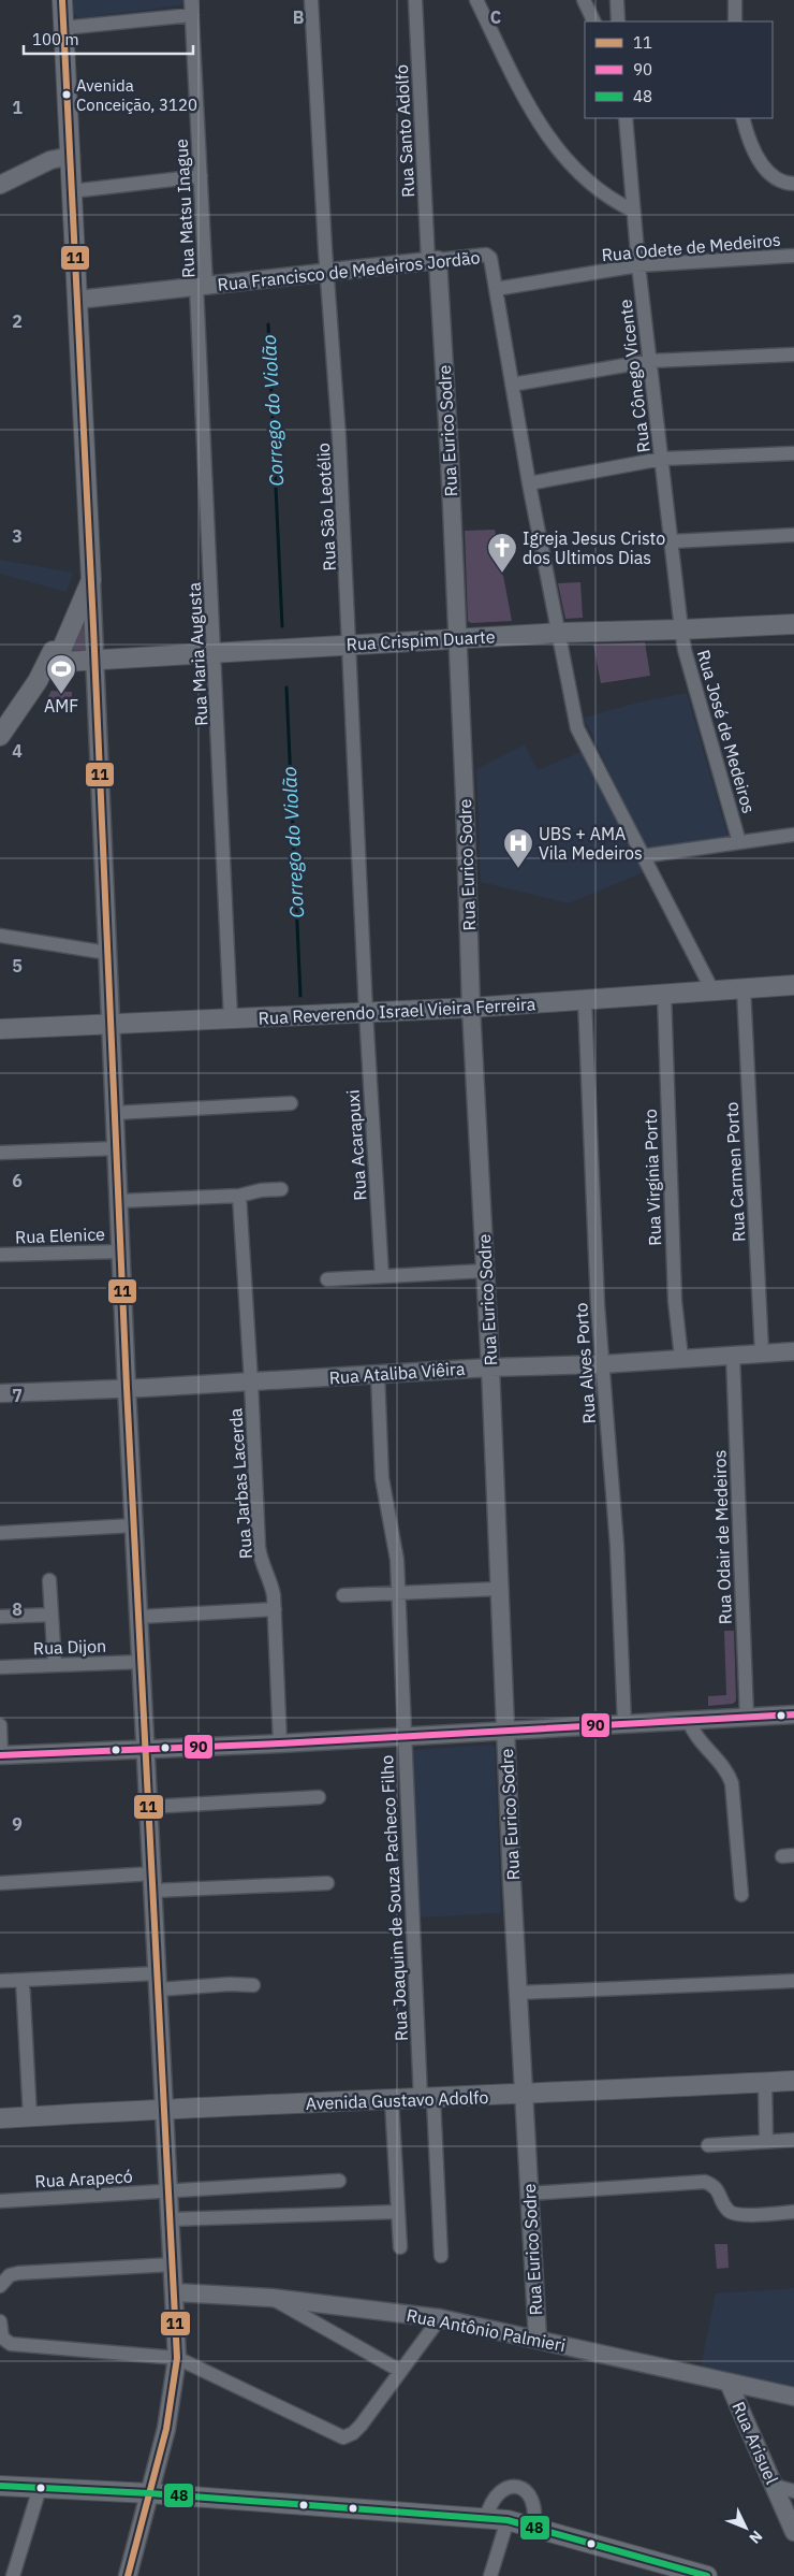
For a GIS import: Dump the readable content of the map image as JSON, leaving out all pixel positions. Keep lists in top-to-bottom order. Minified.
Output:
{"streets":{"main road":["Rua Crispim Duarte","Rua Reverendo Israel Vieira Ferreira","Avenida Gustavo Adolfo"],"street":["Rua Santo Adolfo","Rua Matsu Inague","Rua Odete de Medeiros","Rua Francisco de Medeiros Jordão","Rua Cônego Vicente","Rua Eurico Sodre","Rua São Leotélio","Rua Maria Augusta","Rua José de Medeiros","Rua Acarapuxi","Rua Carmen Porto","Rua Virgínia Porto","Rua Elenice","Rua Alves Porto","Rua Ataliba Viêira","Rua Jarbas Lacerda","Rua Odair de Medeiros","Rua Dijon","Rua Joaquim de Souza Pacheco Filho","Rua Arapecó","Rua Antônio Palmieri","Rua Arisuel"]},"crossings":[["Rua Santo Adolfo","Rua Francisco de Medeiros Jordão"],["Rua Santo Adolfo","Rua Eurico Sodre"],["Rua Matsu Inague","Rua Francisco de Medeiros Jordão"],["Rua Matsu Inague","Rua Maria Augusta"],["Rua Odete de Medeiros","Rua Francisco de Medeiros Jordão"],["Rua Odete de Medeiros","Rua Cônego Vicente"],["Rua Francisco de Medeiros Jordão","Rua Eurico Sodre"],["Rua Francisco de Medeiros Jordão","Rua São Leotélio"],["Rua Francisco de Medeiros Jordão","Rua Crispim Duarte"],["Rua Francisco de Medeiros Jordão","Rua Maria Augusta"],["Rua Francisco de Medeiros Jordão","Rua Reverendo Israel Vieira Ferreira"],["Rua Cônego Vicente","Rua Crispim Duarte"],["Rua Cônego Vicente","Rua José de Medeiros"],["Rua Eurico Sodre","Rua Crispim Duarte"],["Rua Eurico Sodre","Rua Reverendo Israel Vieira Ferreira"],["Rua Eurico Sodre","Rua Ataliba Viêira"],["Rua Eurico Sodre","Avenida Gustavo Adolfo"],["Rua Eurico Sodre","Rua Antônio Palmieri"],["Rua São Leotélio","Rua Crispim Duarte"],["Rua São Leotélio","Rua Reverendo Israel Vieira Ferreira"],["Rua São Leotélio","Rua Acarapuxi"],["Rua Crispim Duarte","Rua Maria Augusta"],["Rua Crispim Duarte","Rua José de Medeiros"],["Rua Maria Augusta","Rua Reverendo Israel Vieira Ferreira"],["Rua Reverendo Israel Vieira Ferreira","Rua Acarapuxi"],["Rua Reverendo Israel Vieira Ferreira","Rua Carmen Porto"],["Rua Reverendo Israel Vieira Ferreira","Rua Virgínia Porto"],["Rua Reverendo Israel Vieira Ferreira","Rua Alves Porto"],["Rua Carmen Porto","Rua Ataliba Viêira"],["Rua Virgínia Porto","Rua Ataliba Viêira"],["Rua Alves Porto","Rua Ataliba Viêira"],["Rua Ataliba Viêira","Rua Jarbas Lacerda"],["Rua Ataliba Viêira","Rua Odair de Medeiros"],["Rua Ataliba Viêira","Rua Joaquim de Souza Pacheco Filho"],["Rua Joaquim de Souza Pacheco Filho","Avenida Gustavo Adolfo"],["Rua Antônio Palmieri","Rua Arisuel"]],"water":["Corrego do Violão"],"places":{"other":["Avenida Conceição, 3120"],"church":["Igreja Jesus Cristo dos Ultimos Dias"],"sports":["AMF"],"hospital":["UBS + AMA Vila Medeiros"]},"lines":["transit line 11","transit line 90","transit line 48"],"legend":["11","90","48"],"scale_bar":"100 m","north":"bottom right","grid":{"columns":["B","C"],"rows":["1","2","3","4","5","6","7","8","9"]}}
